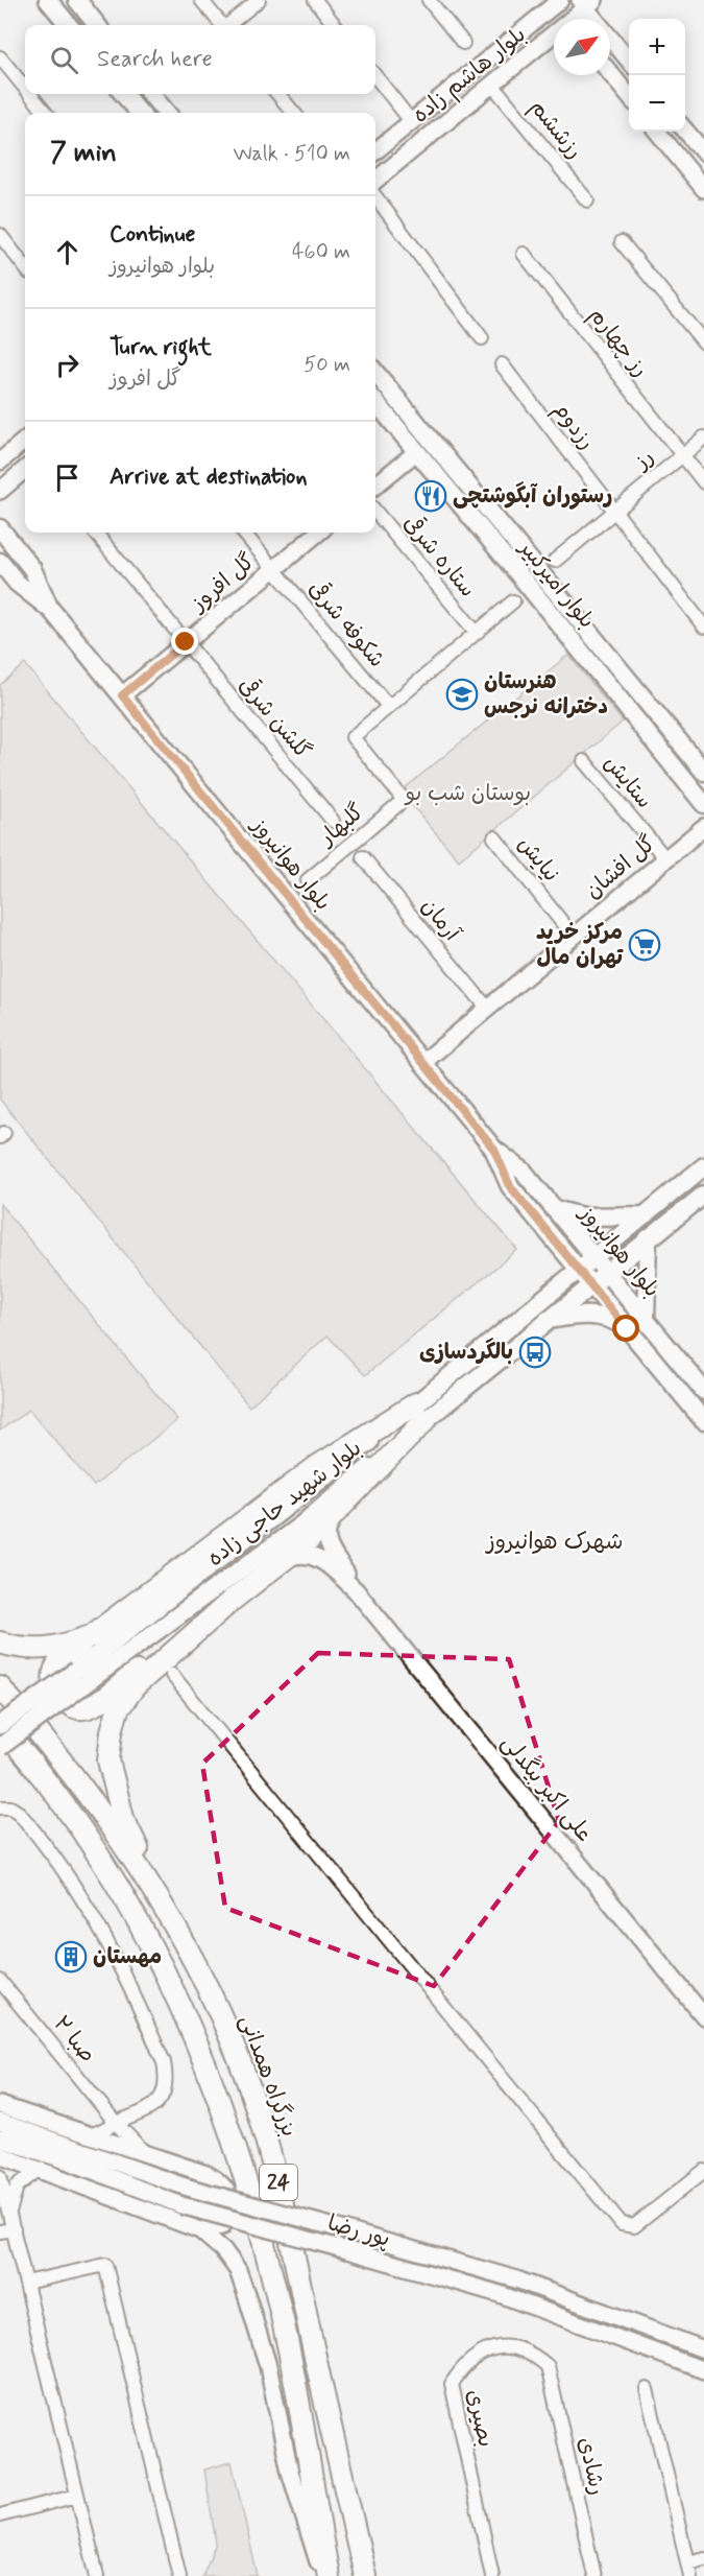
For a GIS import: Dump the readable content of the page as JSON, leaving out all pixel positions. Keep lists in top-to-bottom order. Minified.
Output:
{"streets":{"highway":["بزرگراه همدانی","24"],"main road":["بلوار امیرکبیر","بلوار هوانیروز","بلوار شهید حاجی زاده"],"street":["بلوار هاشم زاده","رزششم","رز چهارم","رزدوم","رز","ستاره شرقی","گل افروز","شکوفه شرقی","گلشن شرقی","ستایش","گلبهار","نیایش","گل افشان","آرمان","علی اکبر بیگدلی","صبا ۲","پور رضا","بصیری","رشادی"]},"crossings":[["بلوار هاشم زاده","رزششم"],["رز چهارم","رز"],["رزدوم","رز"],["گل افروز","شکوفه شرقی"],["گل افروز","گلشن شرقی"],["گل افروز","بلوار هوانیروز"],["شکوفه شرقی","گلبهار"],["ستایش","گل افشان"],["نیایش","گل افشان"],["بلوار هوانیروز","گل افشان"],["بلوار هوانیروز","بلوار شهید حاجی زاده"],["گل افشان","آرمان"],["بلوار شهید حاجی زاده","24"],["بصیری","رشادی"]],"districts":["شهرک هوانیروز"],"parks":["بوستان شب بو"],"places":{"restaurant":["رستوران آبگوشتچی"],"school or university":["هنرستان دخترانه نرجس"],"supermarket":["مرکز خرید تهران مال"],"bus stop":["بالگردسازی"],"building":["مهستان"]},"north":"top right","page":{"map_buttons":["+","−"],"search":"Search here","heading":["7 min","Walk · 510 m"],"list":[["Continue","بلوار هوانیروز","460 m"],["Turn right","گل افروز","50 m"],"Arrive at destination"]}}
